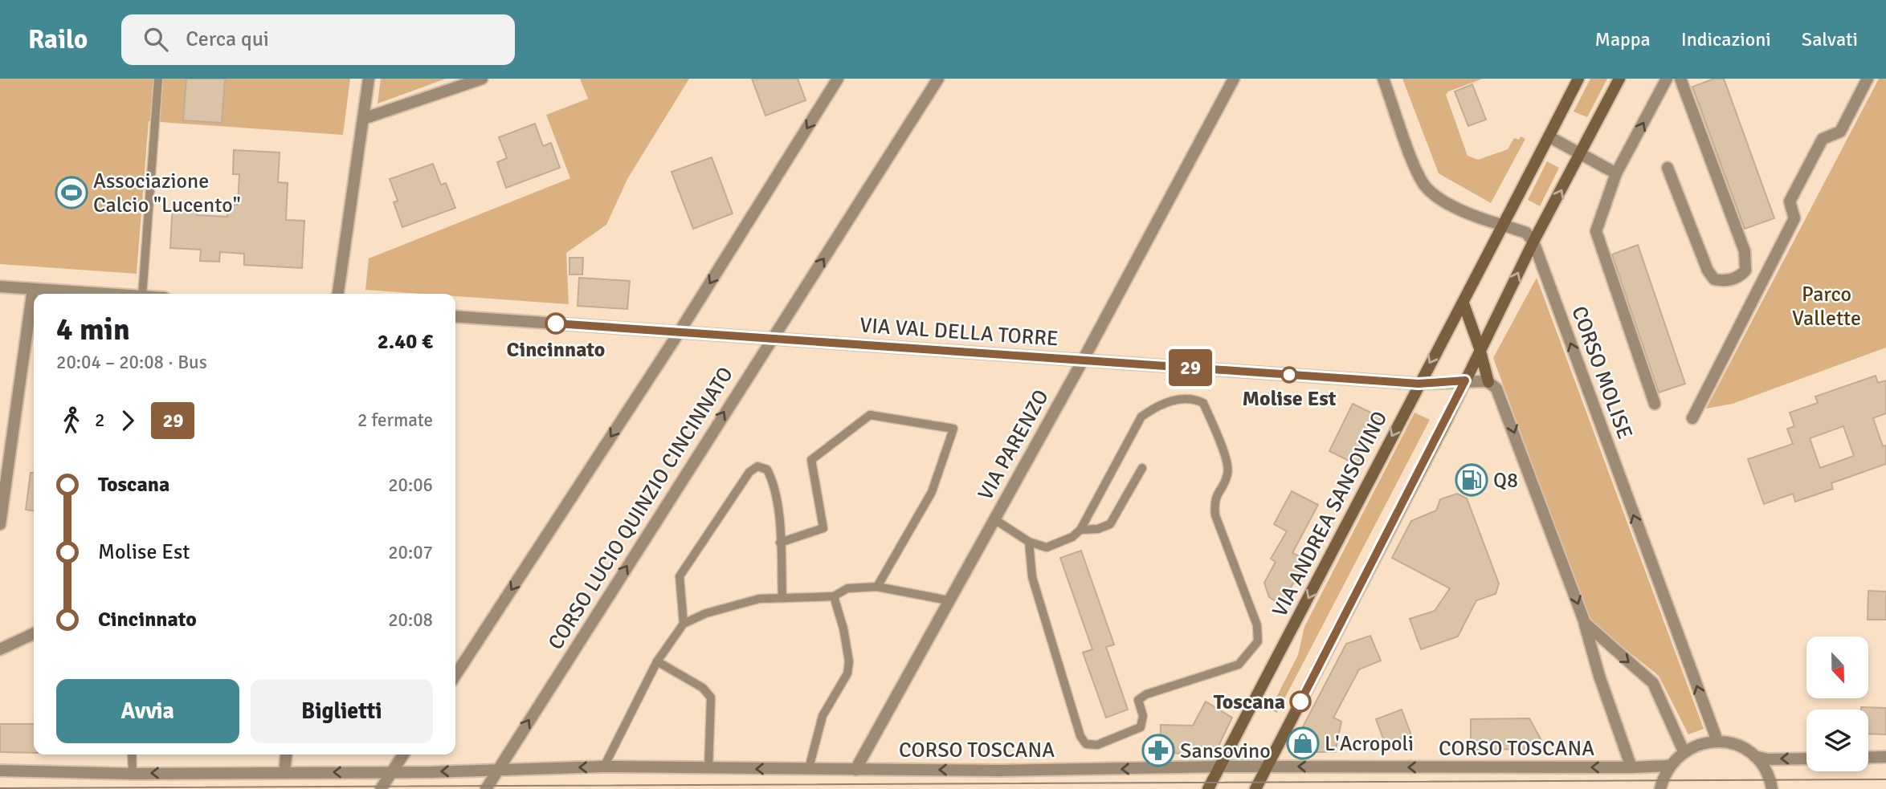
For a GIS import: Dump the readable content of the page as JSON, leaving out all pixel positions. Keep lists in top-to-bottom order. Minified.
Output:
{"streets":{"main road":["VIA ANDREA SANSOVINO"],"street":["VIA VAL DELLA TORRE","CORSO MOLISE","VIA PARENZO","CORSO LUCIO QUINZIO CINCINNATO","CORSO TOSCANA"]},"crossings":[["VIA VAL DELLA TORRE","VIA PARENZO"],["VIA VAL DELLA TORRE","CORSO LUCIO QUINZIO CINCINNATO"],["VIA VAL DELLA TORRE","VIA ANDREA SANSOVINO"],["VIA PARENZO","CORSO TOSCANA"],["CORSO LUCIO QUINZIO CINCINNATO","CORSO TOSCANA"],["VIA ANDREA SANSOVINO","CORSO TOSCANA"]],"one_way":["CORSO TOSCANA"],"parks":["Parco Vallette"],"places":{"sports":["Associazione Calcio \"Lucento\""],"other":["Cincinnato","Molise Est","Toscana"],"fuel station":["Q8"],"shop":["L'Acropoli"],"pharmacy":["Sansovino"]},"lines":["bus line 29"],"north":"bottom","page":{"header":"Railo","search":"Cerca qui","nav":["Mappa","Indicazioni","Salvati"],"on_map":"29","heading":["4 min","20:04 – 20:08 · Bus","2.40 €"],"legs":["2","29","2 fermate"],"list":[{"name":"Toscana","value":"20:06"},{"name":"Molise Est","value":"20:07"},{"name":"Cincinnato","value":"20:08"}],"buttons":["Avvia","Biglietti"]}}
